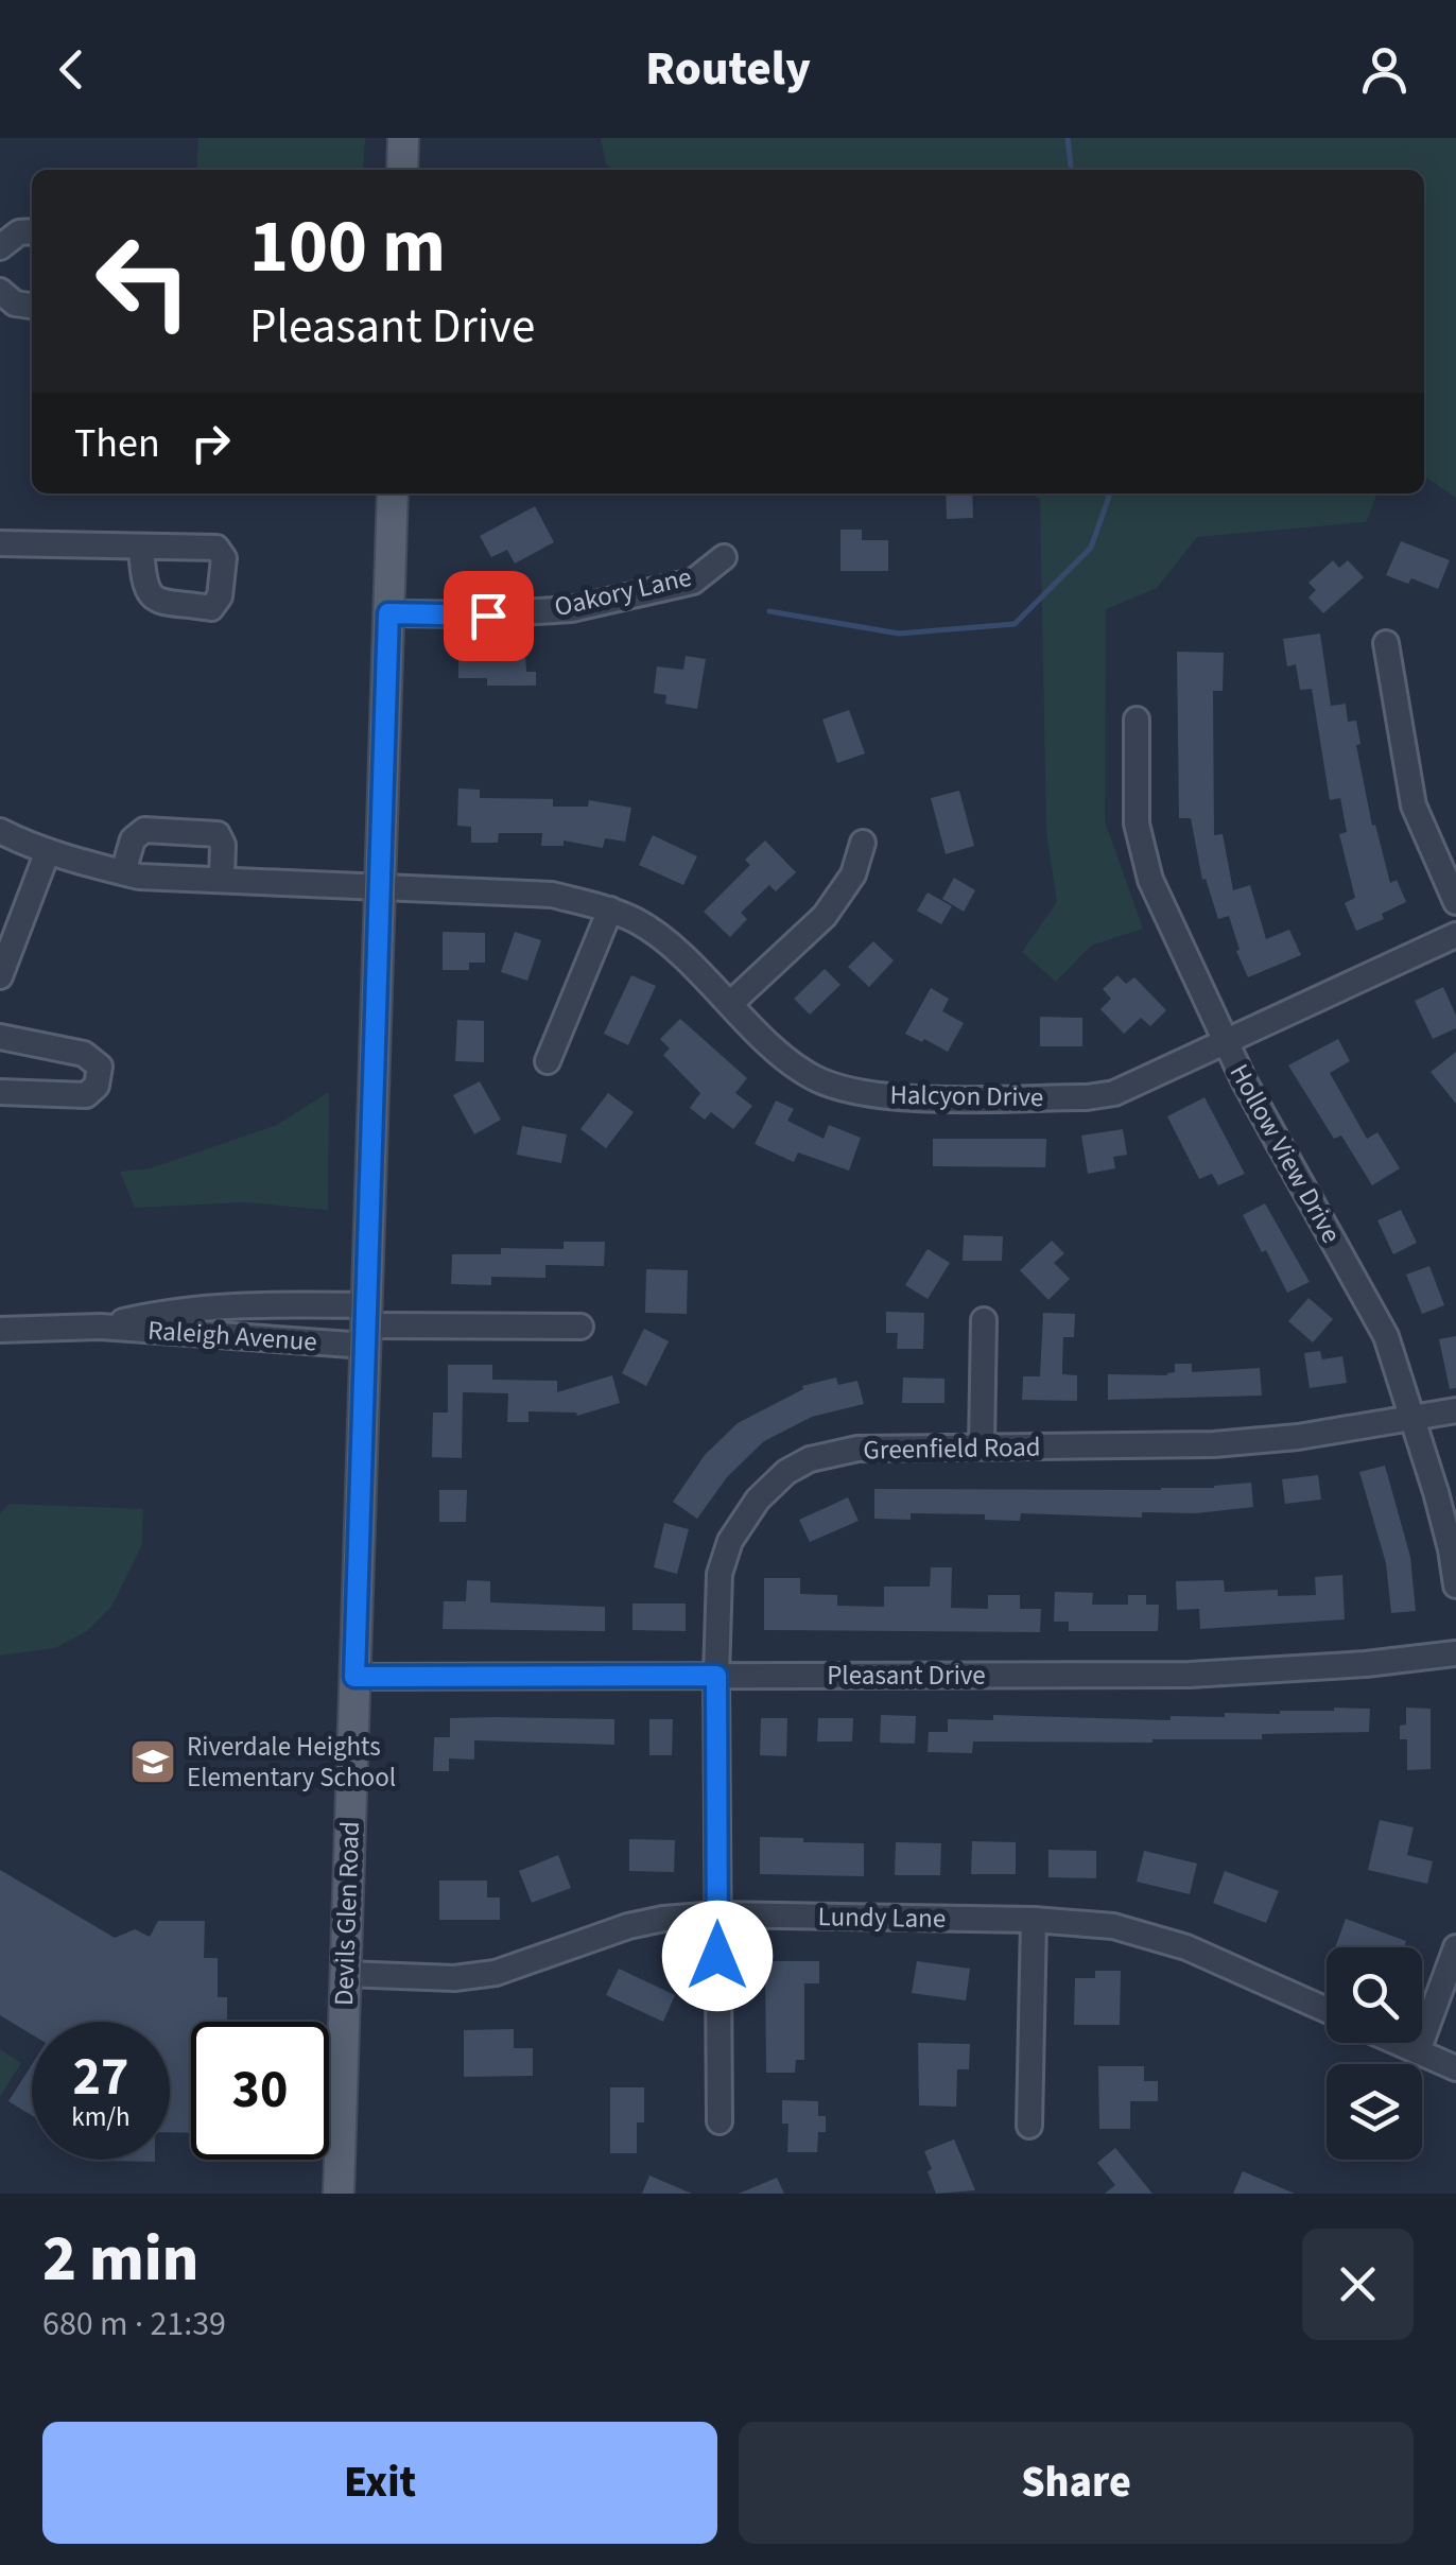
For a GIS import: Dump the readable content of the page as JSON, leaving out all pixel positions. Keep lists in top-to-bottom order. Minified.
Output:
{"streets":{"main road":["Devils Glen Road"],"street":["Oakory Lane","Halcyon Drive","Hollow View Drive","Raleigh Avenue","Greenfield Road","Pleasant Drive","Lundy Lane"]},"crossings":[["Oakory Lane","Devils Glen Road"],["Halcyon Drive","Hollow View Drive"],["Halcyon Drive","Devils Glen Road"],["Hollow View Drive","Greenfield Road"],["Raleigh Avenue","Devils Glen Road"],["Greenfield Road","Pleasant Drive"],["Greenfield Road","Lundy Lane"],["Pleasant Drive","Devils Glen Road"],["Devils Glen Road","Lundy Lane"]],"places":{"school or university":["Riverdale Heights Elementary School"]},"page":{"header":"Routely","turn":["100 m","Pleasant Drive"],"then":"Then","speed":"27 km/h","limit":"30","heading":["2 min","680 m · 21:39"],"buttons":["Exit","Share"]}}
